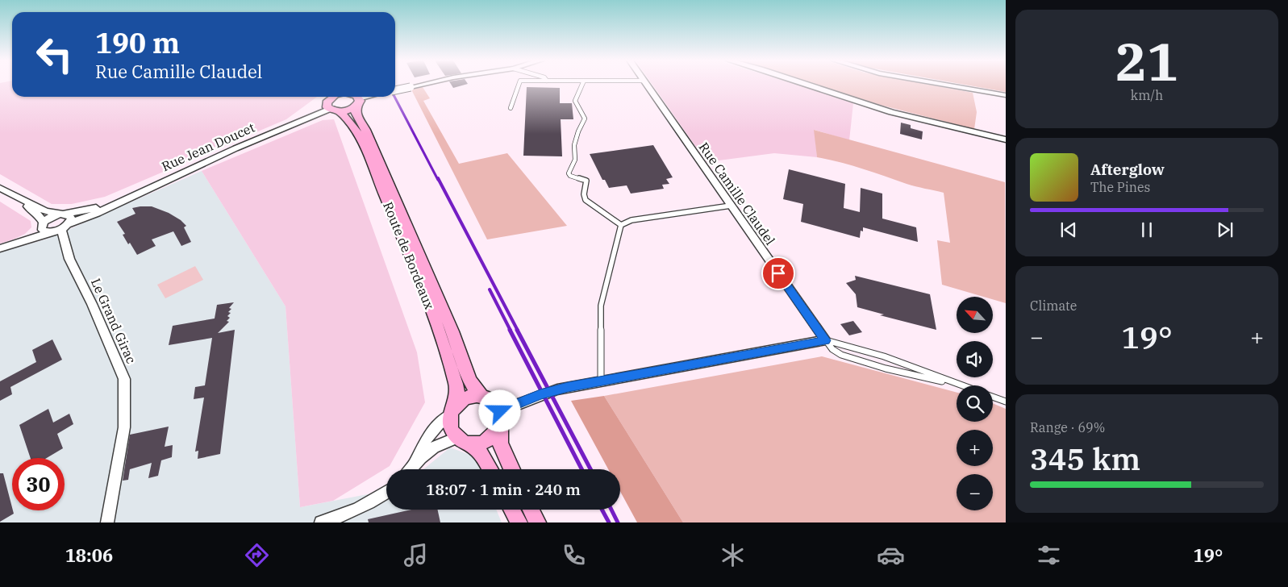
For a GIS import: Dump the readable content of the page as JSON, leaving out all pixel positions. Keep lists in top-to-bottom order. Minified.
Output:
{"streets":{"main road":["Route de Bordeaux"],"street":["Rue Jean Doucet","Rue Camille Claudel","Le Grand Girac"]},"crossings":[["Rue Jean Doucet","Route de Bordeaux"],["Rue Jean Doucet","Le Grand Girac"]],"north":"top left","page":{"tile":[["21","km/h"],"Climate",["Range · 69%","345 km"]],"turn":["190 m","Rue Camille Claudel"],"song":["Afterglow","The Pines"],"map_buttons":["+","−"],"heat":["−","19°","+"],"limit":"30","trip":"18:07 · 1 min · 240 m","tabs":["18:06","19°"]}}
